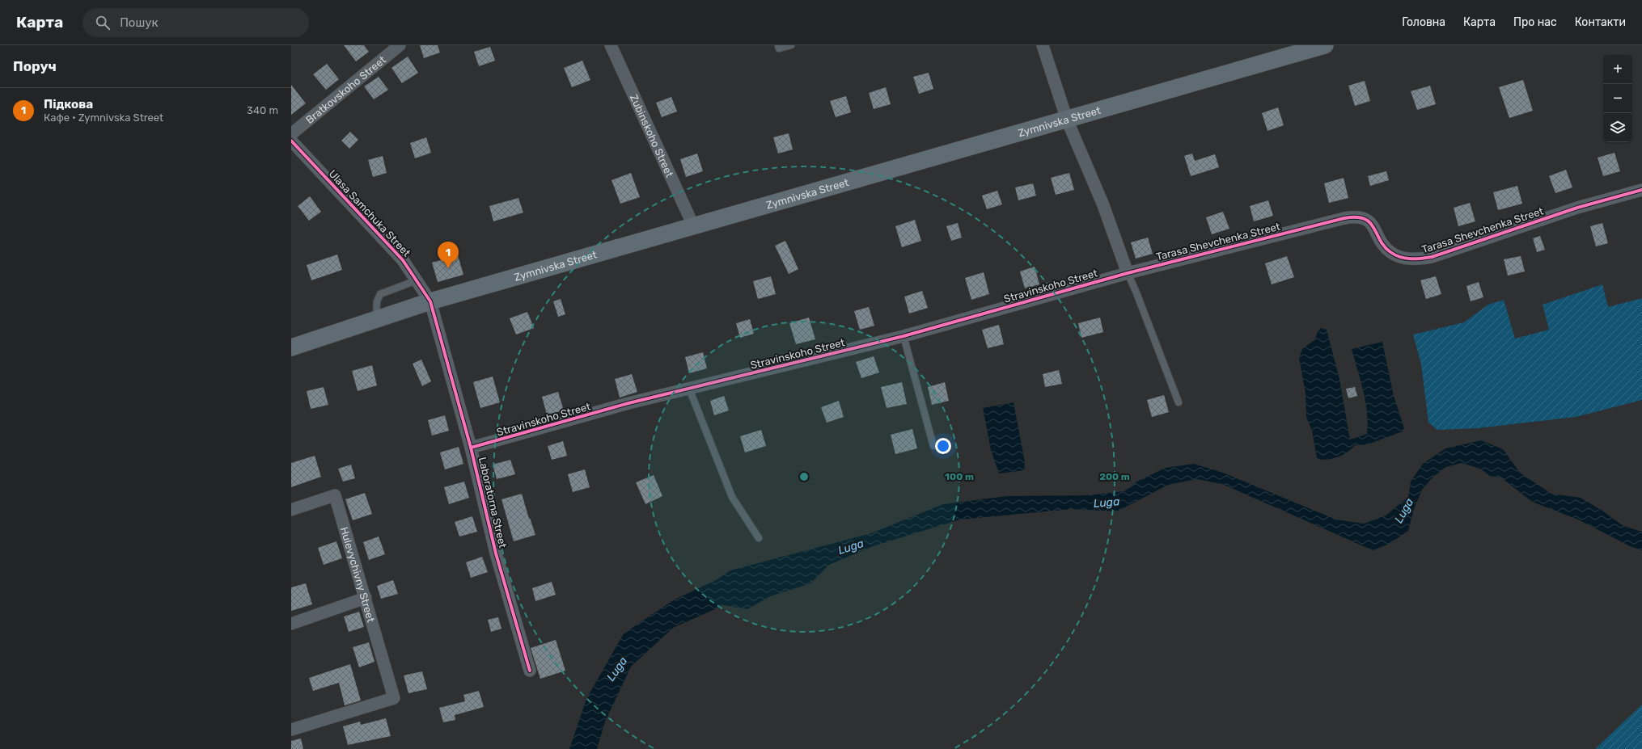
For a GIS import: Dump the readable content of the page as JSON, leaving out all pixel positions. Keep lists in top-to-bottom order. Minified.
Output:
{"streets":{"main road":["Zymnivska Street"],"street":["Bratkovskoho Street","Zubinskoho Street","Ulasa Samchuka Street","Tarasa Shevchenka Street","Stravinskoho Street","Laboratorna Street","Hulevychivny Street"]},"crossings":[["Zymnivska Street","Zubinskoho Street"],["Zymnivska Street","Ulasa Samchuka Street"],["Zymnivska Street","Laboratorna Street"],["Ulasa Samchuka Street","Laboratorna Street"],["Tarasa Shevchenka Street","Stravinskoho Street"],["Stravinskoho Street","Laboratorna Street"]],"water":["Luga"],"page":{"header":"Карта","search":"Пошук","nav":["Головна","Карта","Про нас","Контакти"],"heading":"Поруч","map_buttons":["+","−"],"list":[{"mark":"1","name":"Підкова","note":"Кафе · Zymnivska Street","value":"340 m"}],"pins":"1"},"rings":["100 m","200 m"]}
